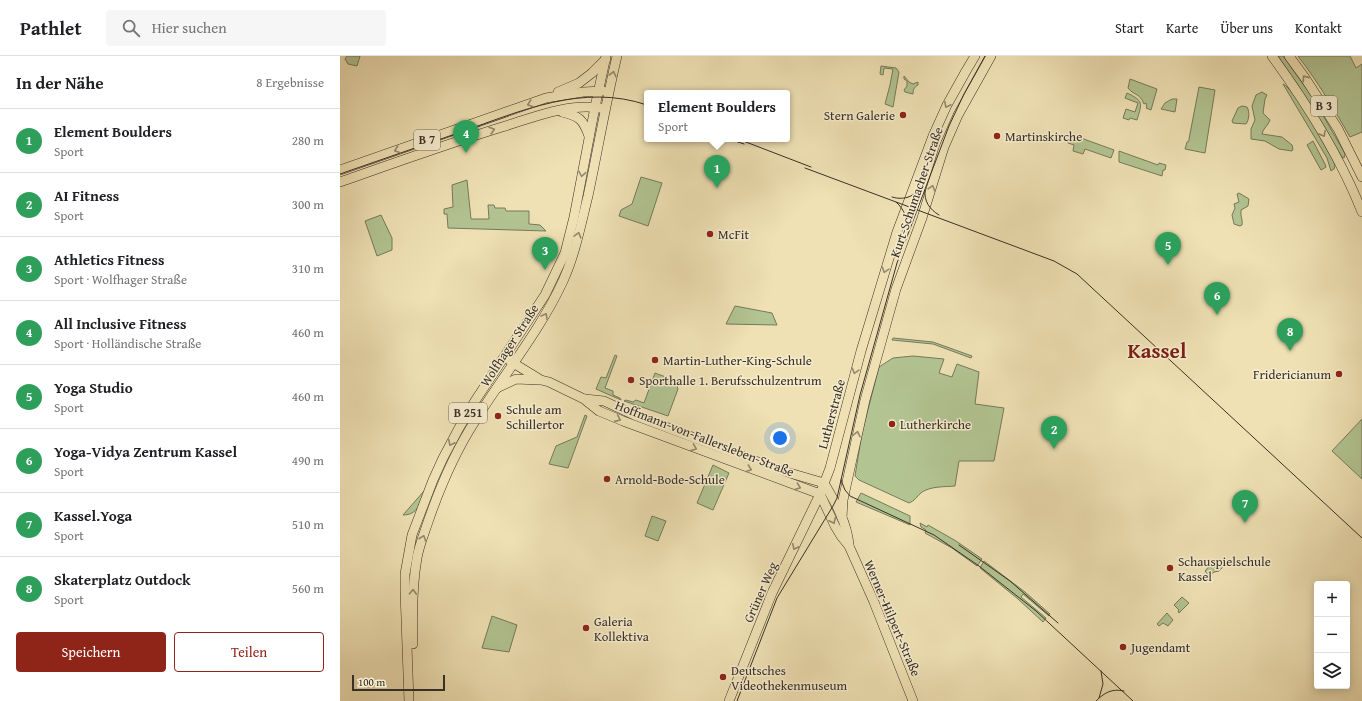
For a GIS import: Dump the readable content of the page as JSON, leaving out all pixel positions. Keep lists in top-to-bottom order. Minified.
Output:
{"streets":{"main road":["B 3","B 7","Kurt-Schumacher-Straße","Wolfhager Straße","B 251","Lutherstraße","Hoffmann-von-Fallersleben-Straße","Grüner Weg","Werner-Hilpert-Straße"]},"crossings":[["B 7","Wolfhager Straße"],["B 7","B 251"],["Kurt-Schumacher-Straße","Lutherstraße"],["Kurt-Schumacher-Straße","Werner-Hilpert-Straße"],["Wolfhager Straße","B 251"],["Wolfhager Straße","Hoffmann-von-Fallersleben-Straße"],["Lutherstraße","Hoffmann-von-Fallersleben-Straße"],["Lutherstraße","Grüner Weg"],["Lutherstraße","Werner-Hilpert-Straße"],["Hoffmann-von-Fallersleben-Straße","Grüner Weg"],["Hoffmann-von-Fallersleben-Straße","Werner-Hilpert-Straße"],["Grüner Weg","Werner-Hilpert-Straße"]],"one_way":["Lutherstraße","Grüner Weg"],"districts":["Kassel"],"places":["Stern Galerie","Martinskirche","McFit","Martin-Luther-King-Schule","Fridericianum","Sporthalle 1. Berufsschulzentrum","Schule am Schillertor","Lutherkirche","Arnold-Bode-Schule","Schauspielschule Kassel","Galeria Kollektiva","Jugendamt","Deutsches Videothekenmuseum"],"scale_bar":"100 m","page":{"header":"Pathlet","search":"Hier suchen","nav":["Start","Karte","Über uns","Kontakt"],"heading":["In der Nähe","8 Ergebnisse"],"popup":["Element Boulders","Sport"],"list":[{"mark":"1","name":"Element Boulders","note":"Sport","value":"280 m"},{"mark":"2","name":"AI Fitness","note":"Sport","value":"300 m"},{"mark":"3","name":"Athletics Fitness","note":"Sport · Wolfhager Straße","value":"310 m"},{"mark":"4","name":"All Inclusive Fitness","note":"Sport · Holländische Straße","value":"460 m"},{"mark":"5","name":"Yoga Studio","note":"Sport","value":"460 m"},{"mark":"6","name":"Yoga-Vidya Zentrum Kassel","note":"Sport","value":"490 m"},{"mark":"7","name":"Kassel.Yoga","note":"Sport","value":"510 m"},{"mark":"8","name":"Skaterplatz Outdock","note":"Sport","value":"560 m"}],"pins":["4","1","5","3","6","8","2","7"],"map_buttons":["+","−"],"buttons":["Speichern","Teilen"],"scale":"100 m"}}
